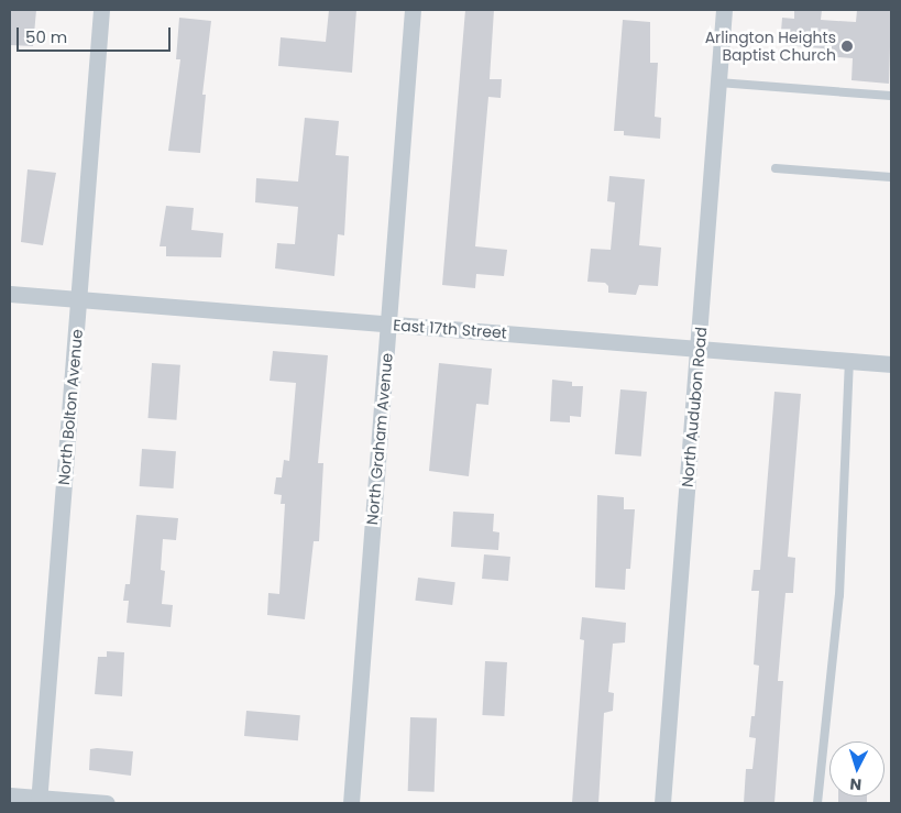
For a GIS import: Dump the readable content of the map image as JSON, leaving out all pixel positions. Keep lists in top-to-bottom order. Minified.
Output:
{"streets":{"street":["East 17th Street","North Bolton Avenue","North Audubon Road","North Graham Avenue"]},"crossings":[["East 17th Street","North Bolton Avenue"],["East 17th Street","North Audubon Road"],["East 17th Street","North Graham Avenue"]],"places":["Arlington Heights Baptist Church"],"scale_bar":"50 m","north":"bottom"}
